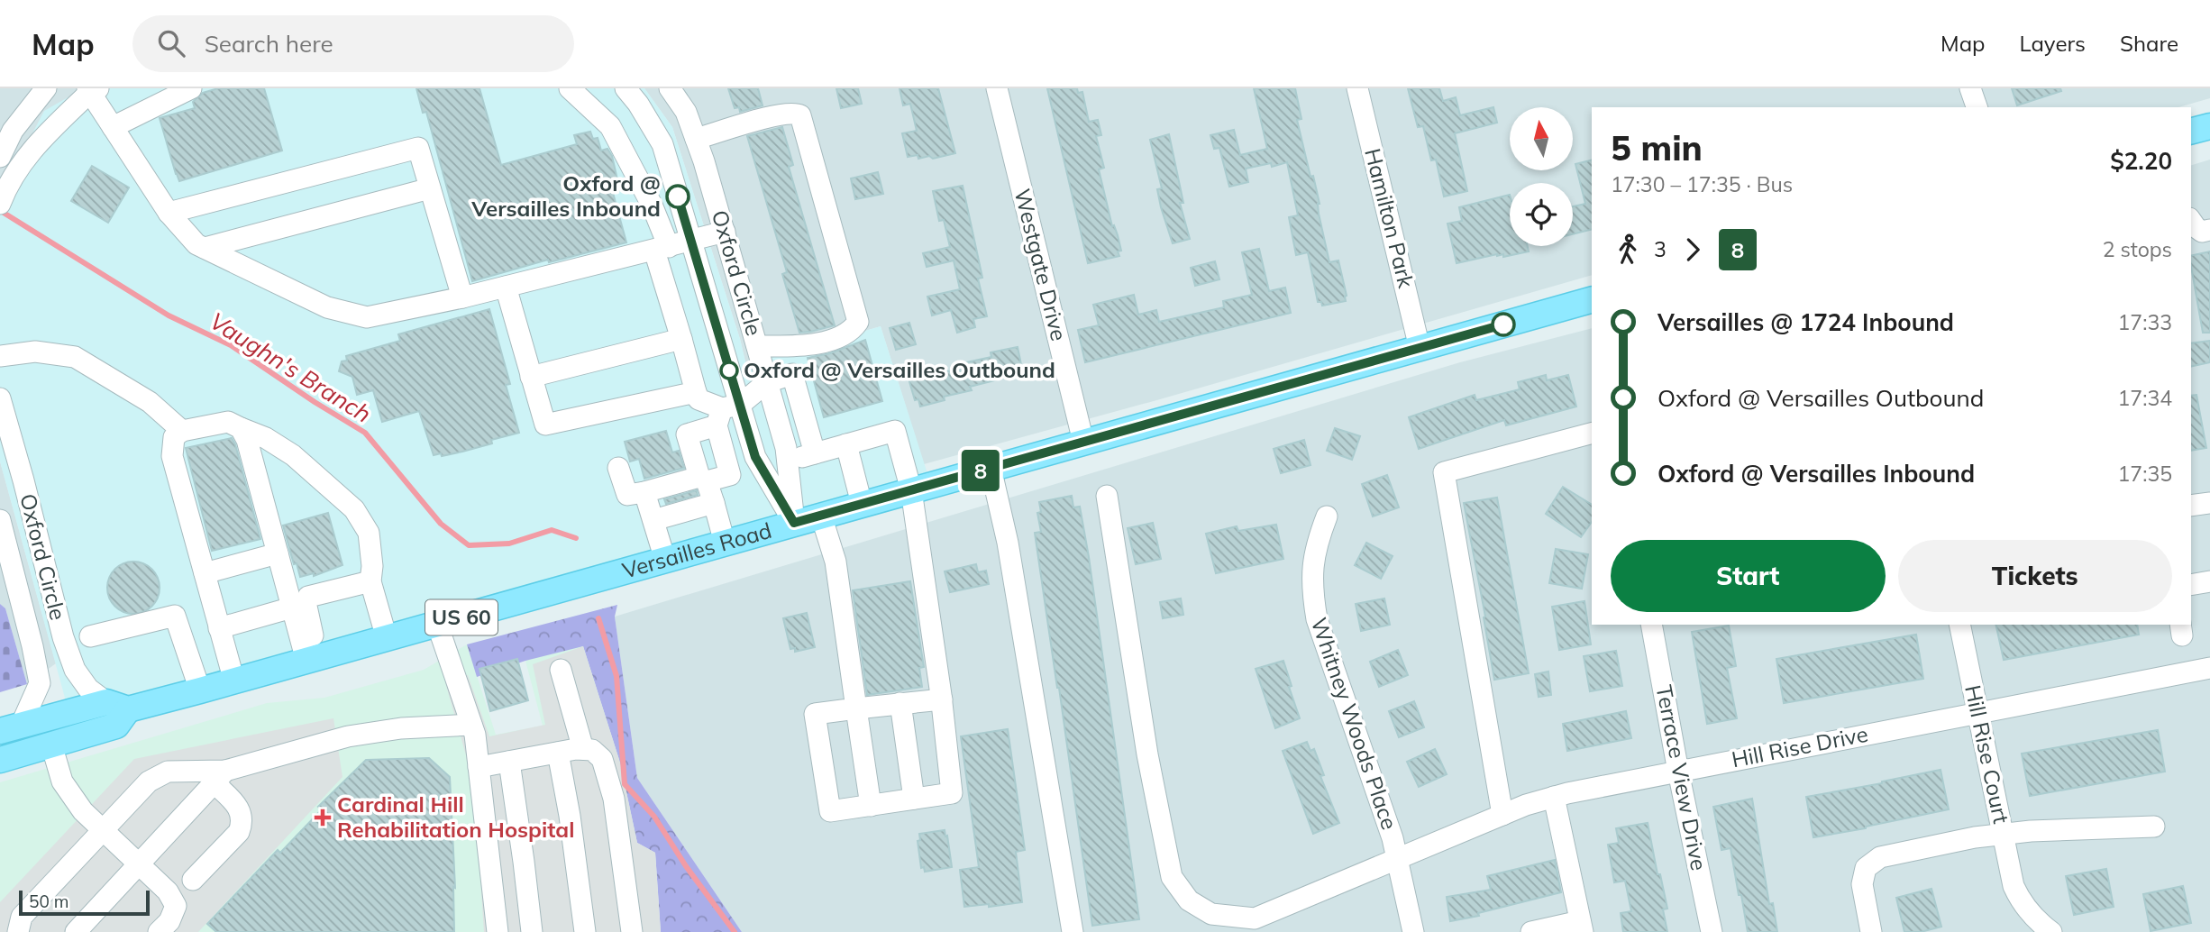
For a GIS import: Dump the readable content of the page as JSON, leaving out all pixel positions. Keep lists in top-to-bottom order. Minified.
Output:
{"streets":{"main road":["Versailles Road","US 60"],"street":["Hamilton Park","Westgate Drive","Oxford Circle","Whitney Woods Place","Hill Rise Drive","Hill Rise Court","Terrace View Drive"]},"crossings":[["Hamilton Park","Versailles Road"],["Westgate Drive","Versailles Road"],["Oxford Circle","Versailles Road"],["Whitney Woods Place","Hill Rise Drive"],["Hill Rise Drive","Hill Rise Court"],["Hill Rise Drive","Terrace View Drive"]],"water":["Vaughn's Branch"],"places":{"other":["Oxford @ Versailles Inbound","Oxford @ Versailles Outbound"],"health":["Cardinal Hill Rehabilitation Hospital"]},"lines":["bus line 8"],"scale_bar":"50 m","north":"top","page":{"header":"Map","search":"Search here","nav":["Map","Layers","Share"],"on_map":"8","heading":["5 min","17:30 – 17:35 · Bus","$2.20"],"legs":["3","8","2 stops"],"list":[{"name":"Versailles @ 1724 Inbound","value":"17:33"},{"name":"Oxford @ Versailles Outbound","value":"17:34"},{"name":"Oxford @ Versailles Inbound","value":"17:35"}],"buttons":["Start","Tickets"],"scale":"50 m"}}
